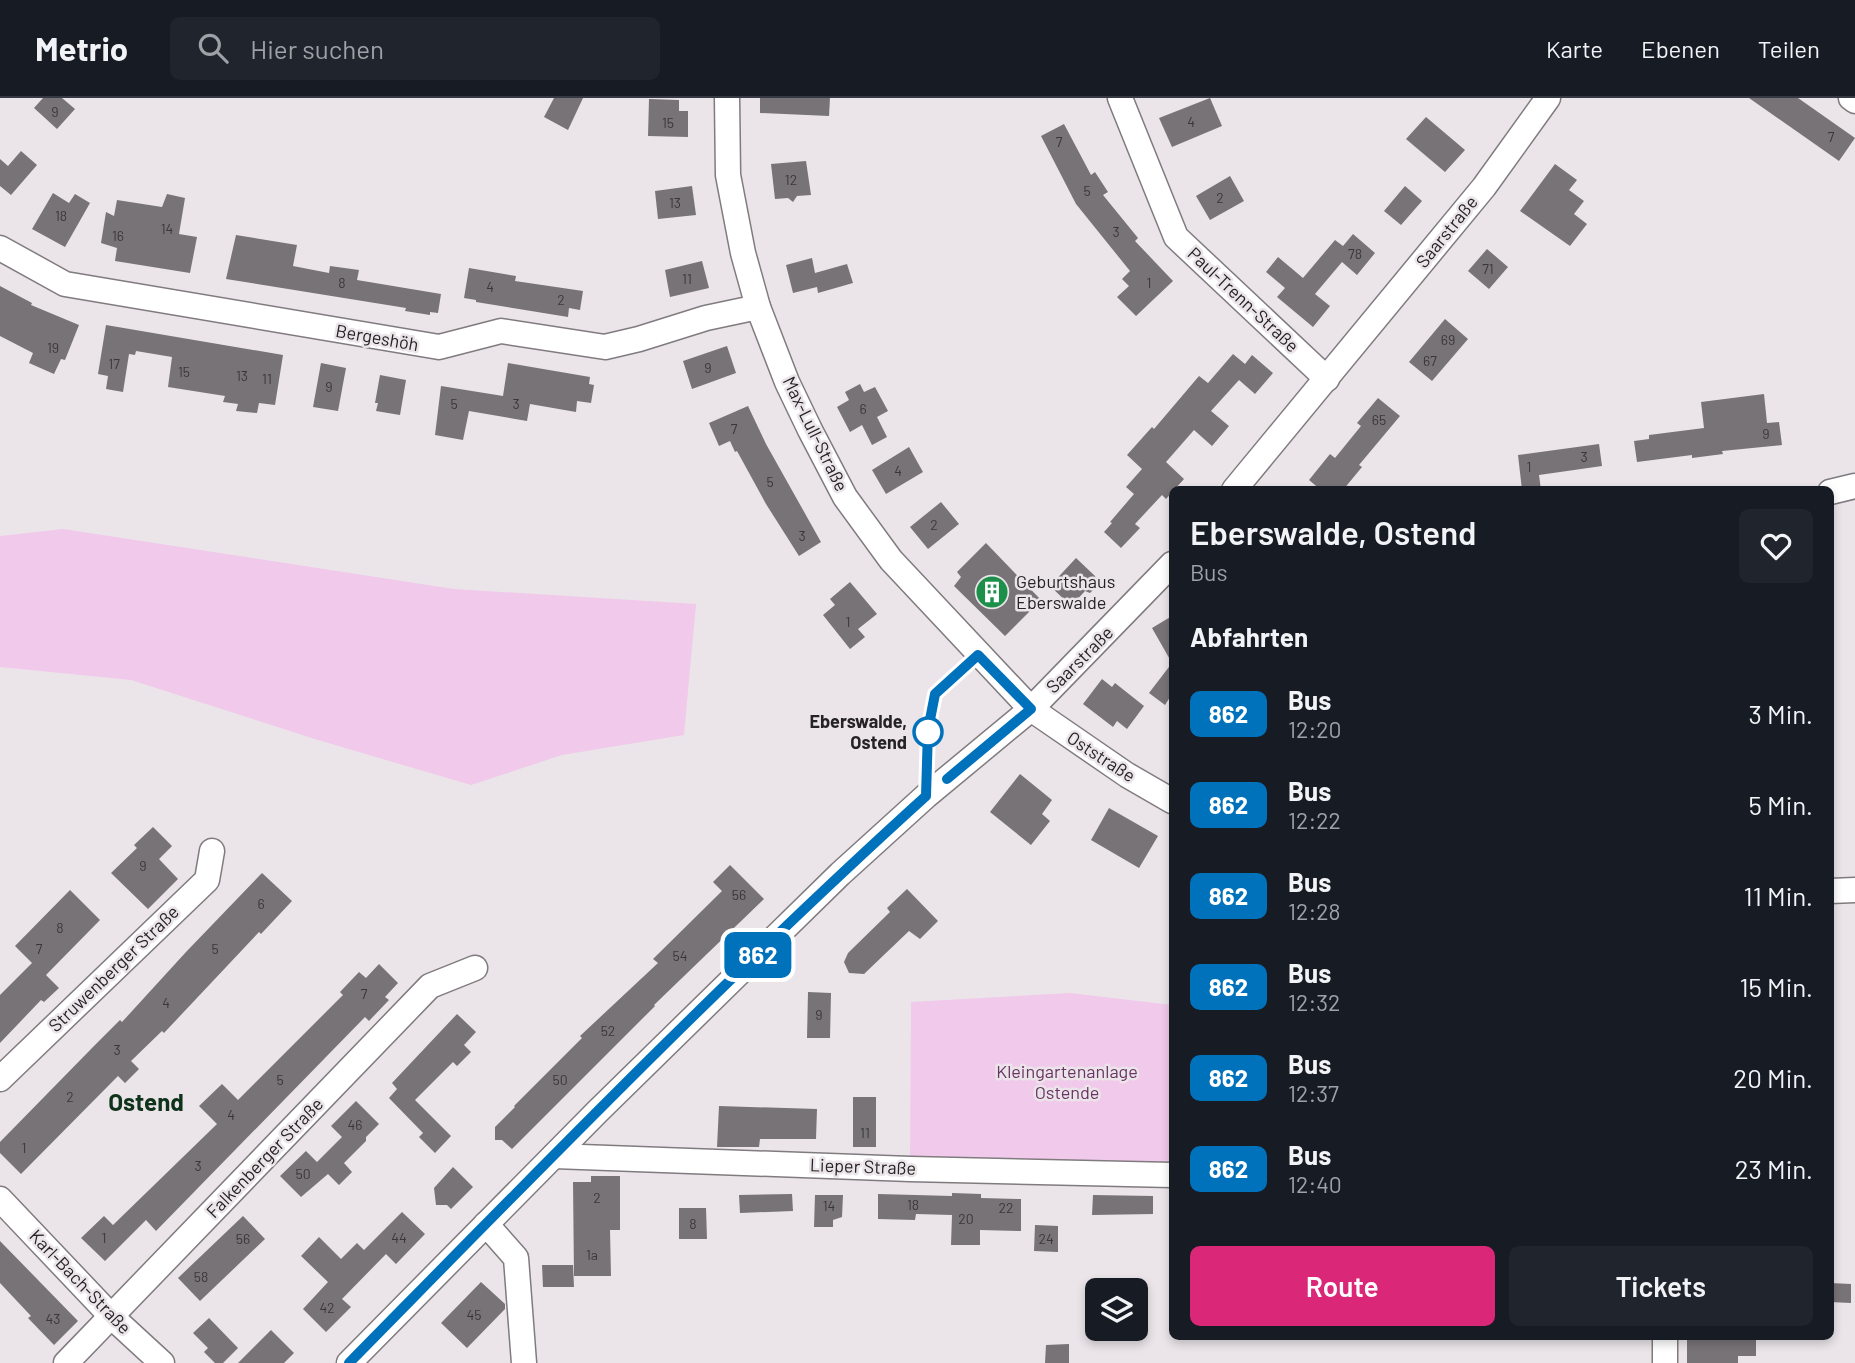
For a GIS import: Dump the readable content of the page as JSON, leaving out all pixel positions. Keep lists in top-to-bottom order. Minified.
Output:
{"streets":{"street":["Saarstraße","Paul-Trenn-Straße","Bergeshöh","Max-Lull-Straße","Oststraße","Struwenberger Straße","Falkenberger Straße","Lieper Straße","Karl-Bach-Straße"]},"crossings":[["Saarstraße","Paul-Trenn-Straße"],["Saarstraße","Max-Lull-Straße"],["Saarstraße","Oststraße"],["Saarstraße","Lieper Straße"],["Bergeshöh","Max-Lull-Straße"],["Max-Lull-Straße","Oststraße"],["Falkenberger Straße","Karl-Bach-Straße"]],"districts":["Ostend"],"parks":["Kleingartenanlage Ostende"],"places":{"building":["Geburtshaus Eberswalde"],"other":["Eberswalde, Ostend"]},"lines":["bus line 862"],"house_numbers":["9","4","15","7","7","12","5","2","13","18","14","3","16","78","71","11","8","1","4","2","69","19","67","17","9","15","13","11","9","5","3","6","65","7","9","3","1","4","5","2","3","1","9","56","6","8","7","5","54","7","4","9","52","3","5","50","2","4","46","11","1","3","50","2","18","14","22","20","8","1","44","56","24","1a","58","42","45","43"],"page":{"header":"Metrio","search":"Hier suchen","nav":["Karte","Ebenen","Teilen"],"on_map":"862","heading":[["Eberswalde, Ostend","Bus"],"Abfahrten"],"list":[{"mark":"862","name":"Bus","note":"12:20","value":"3 Min."},{"mark":"862","name":"Bus","note":"12:22","value":"5 Min."},{"mark":"862","name":"Bus","note":"12:28","value":"11 Min."},{"mark":"862","name":"Bus","note":"12:32","value":"15 Min."},{"mark":"862","name":"Bus","note":"12:37","value":"20 Min."},{"mark":"862","name":"Bus","note":"12:40","value":"23 Min."}],"buttons":["Route","Tickets"]}}
